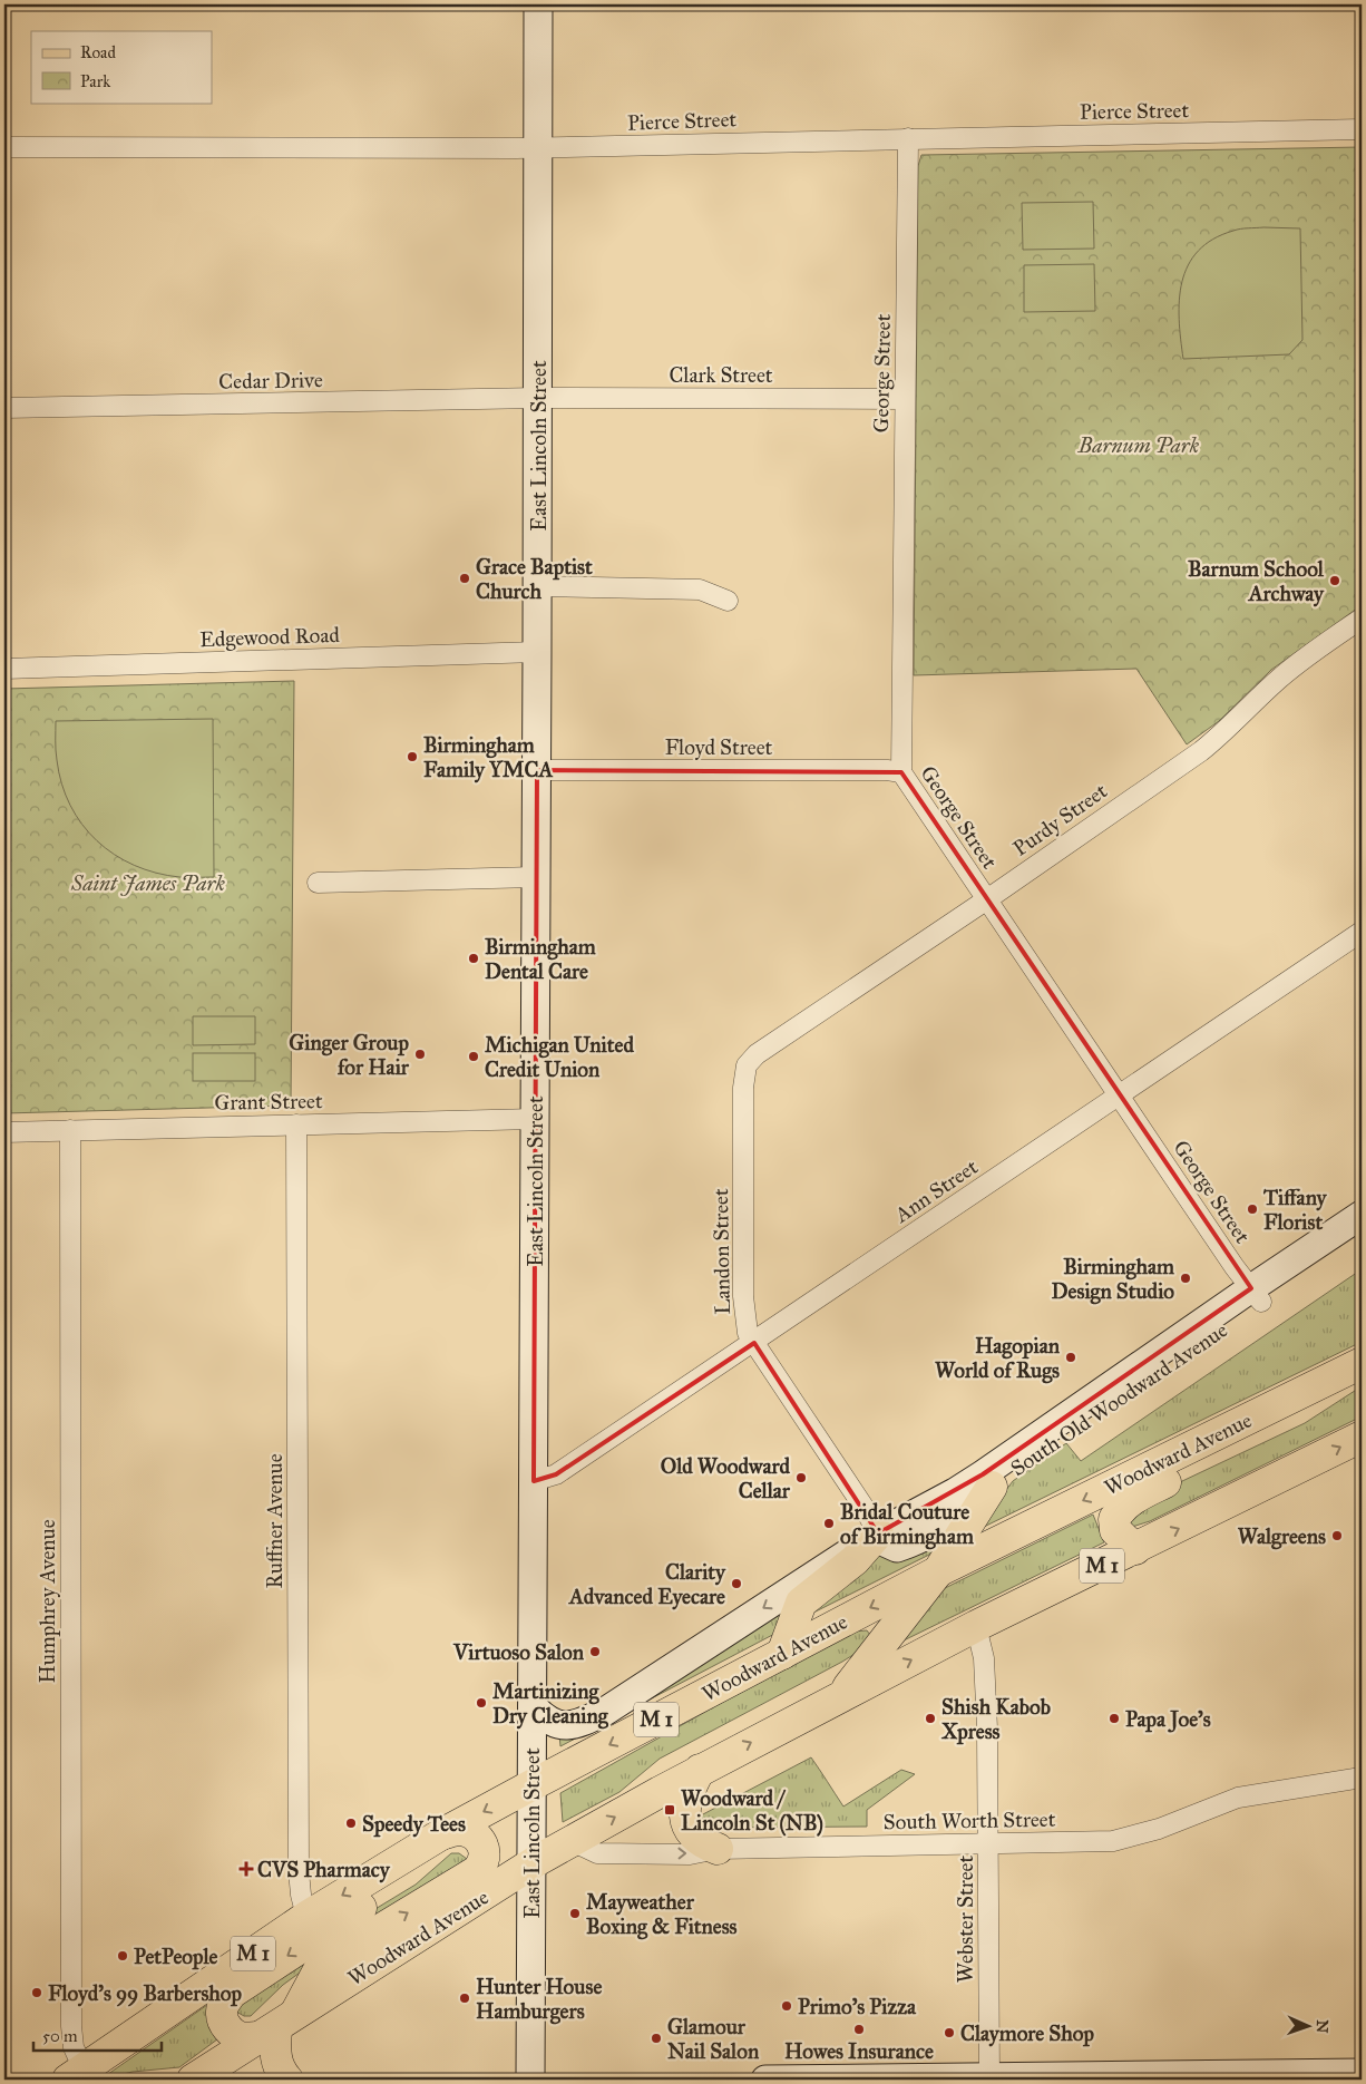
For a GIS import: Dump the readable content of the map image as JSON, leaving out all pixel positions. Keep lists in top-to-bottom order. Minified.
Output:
{"streets":{"main road":["Woodward Avenue","M 1"],"street":["Pierce Street","George Street","Clark Street","Cedar Drive","East Lincoln Street","Edgewood Road","Floyd Street","Purdy Street","Grant Street","Ann Street","Landon Street","South Old Woodward Avenue","Ruffner Avenue","Humphrey Avenue","South Worth Street","Webster Street"]},"crossings":[["Pierce Street","George Street"],["Pierce Street","East Lincoln Street"],["George Street","Clark Street"],["George Street","Floyd Street"],["George Street","Purdy Street"],["George Street","Ann Street"],["George Street","South Old Woodward Avenue"],["Clark Street","Cedar Drive"],["Clark Street","East Lincoln Street"],["Cedar Drive","East Lincoln Street"],["East Lincoln Street","Edgewood Road"],["East Lincoln Street","Floyd Street"],["East Lincoln Street","Grant Street"],["East Lincoln Street","Ann Street"],["East Lincoln Street","South Old Woodward Avenue"],["East Lincoln Street","Woodward Avenue"],["Purdy Street","Landon Street"],["Grant Street","Ruffner Avenue"],["Grant Street","Humphrey Avenue"],["Ann Street","Landon Street"],["Landon Street","South Old Woodward Avenue"],["Woodward Avenue","Ruffner Avenue"],["Woodward Avenue","Humphrey Avenue"],["Woodward Avenue","South Worth Street"],["Woodward Avenue","Webster Street"],["South Worth Street","Webster Street"]],"parks":["Barnum Park","Saint James Park"],"places":{"other":["Grace Baptist Church","Barnum School Archway","Birmingham Family YMCA","Birmingham Dental Care","Ginger Group for Hair","Michigan United Credit Union","Tiffany Florist","Birmingham Design Studio","Hagopian World of Rugs","Old Woodward Cellar","Bridal Couture of Birmingham","Walgreens","Clarity Advanced Eyecare","Virtuoso Salon","Martinizing Dry Cleaning","Shish Kabob Xpress","Papa Joe's","Speedy Tees","Mayweather Boxing & Fitness","PetPeople","Floyd's 99 Barbershop","Hunter House Hamburgers","Primo's Pizza","Howes Insurance","Claymore Shop","Glamour Nail Salon"],"transit":["Woodward / Lincoln St (NB)"],"health":["CVS Pharmacy"]},"legend":["Road","Park"],"scale_bar":"50 m","north":"right"}
